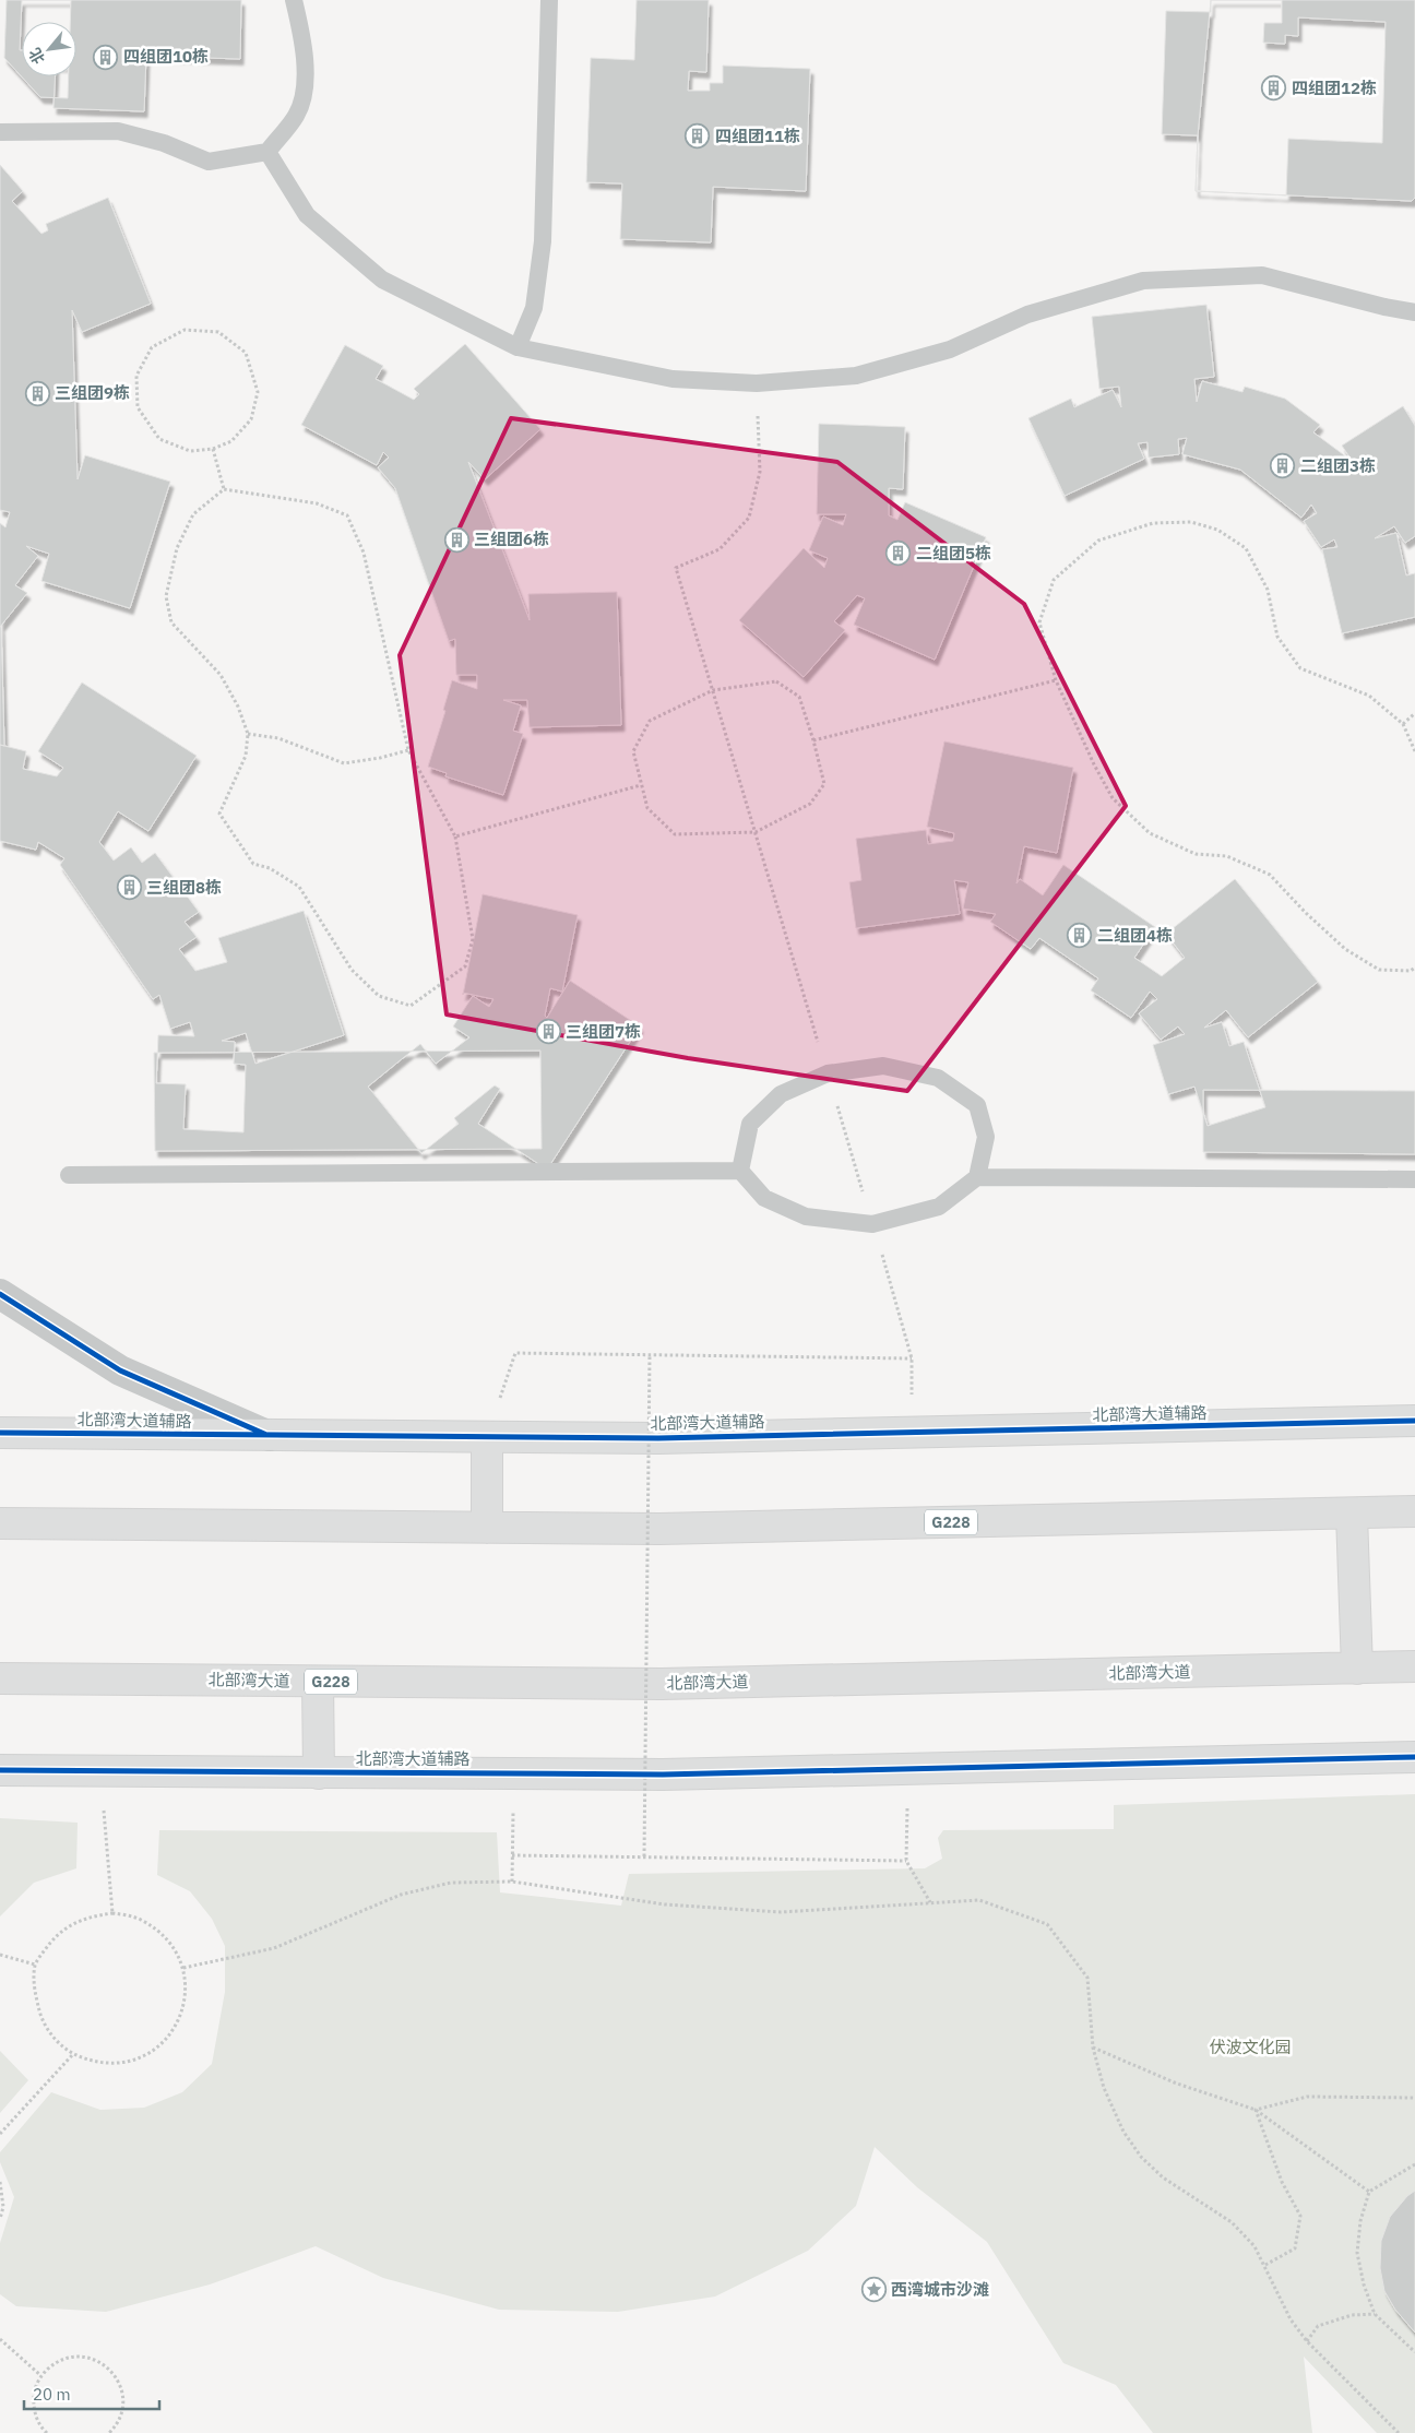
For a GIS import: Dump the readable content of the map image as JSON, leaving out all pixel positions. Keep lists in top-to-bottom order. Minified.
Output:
{"streets":{"main road":["北部湾大道辅路","G228","北部湾大道"]},"parks":["伏波文化园"],"places":{"building":["四组团10栋","四组团12栋","四组团11栋","三组团9栋","二组团3栋","三组团6栋","二组团5栋","三组团8栋","二组团4栋","三组团7栋"],"place":["西湾城市沙滩"]},"scale_bar":"20 m","north":"bottom left"}
